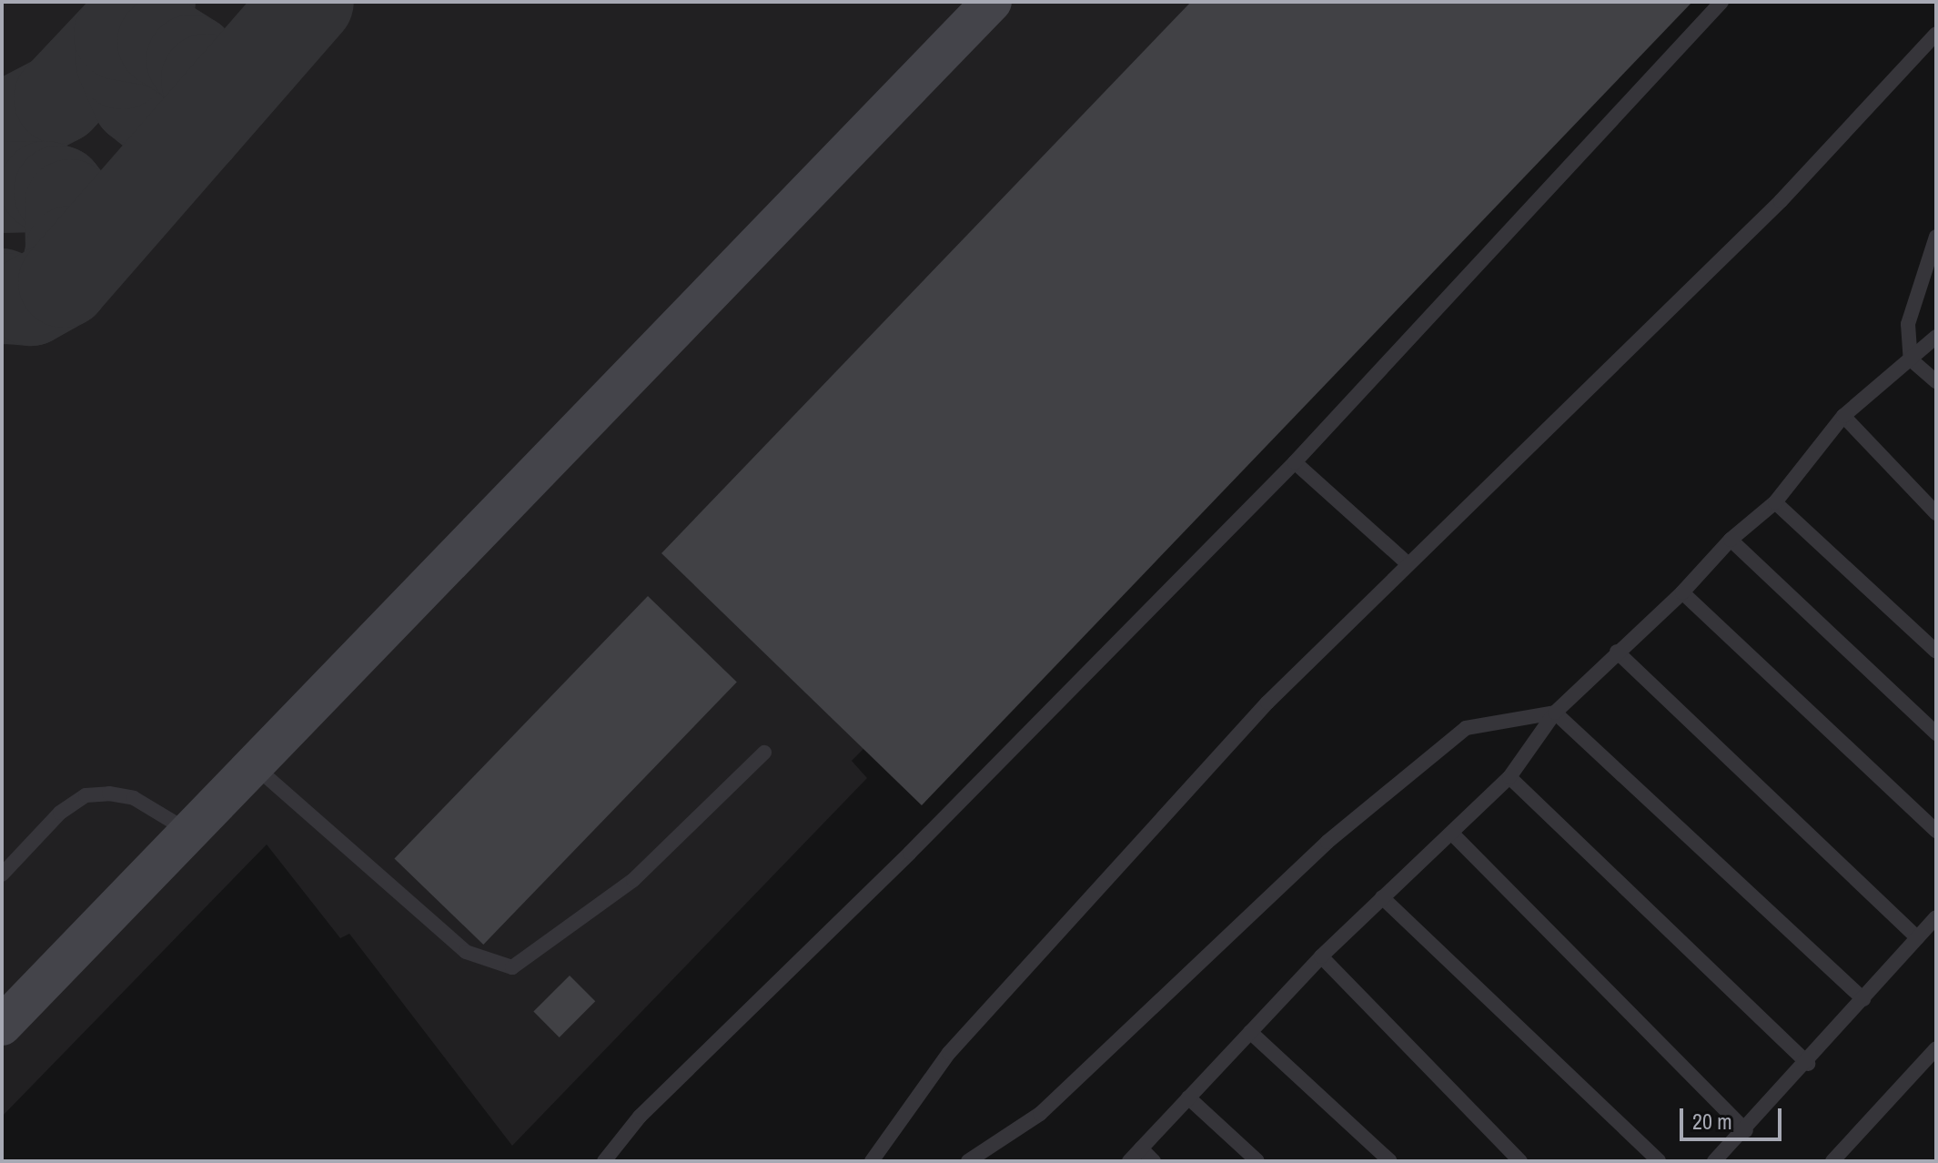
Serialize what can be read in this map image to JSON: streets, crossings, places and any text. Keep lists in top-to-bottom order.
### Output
{
  "scale_bar": "20 m"
}
